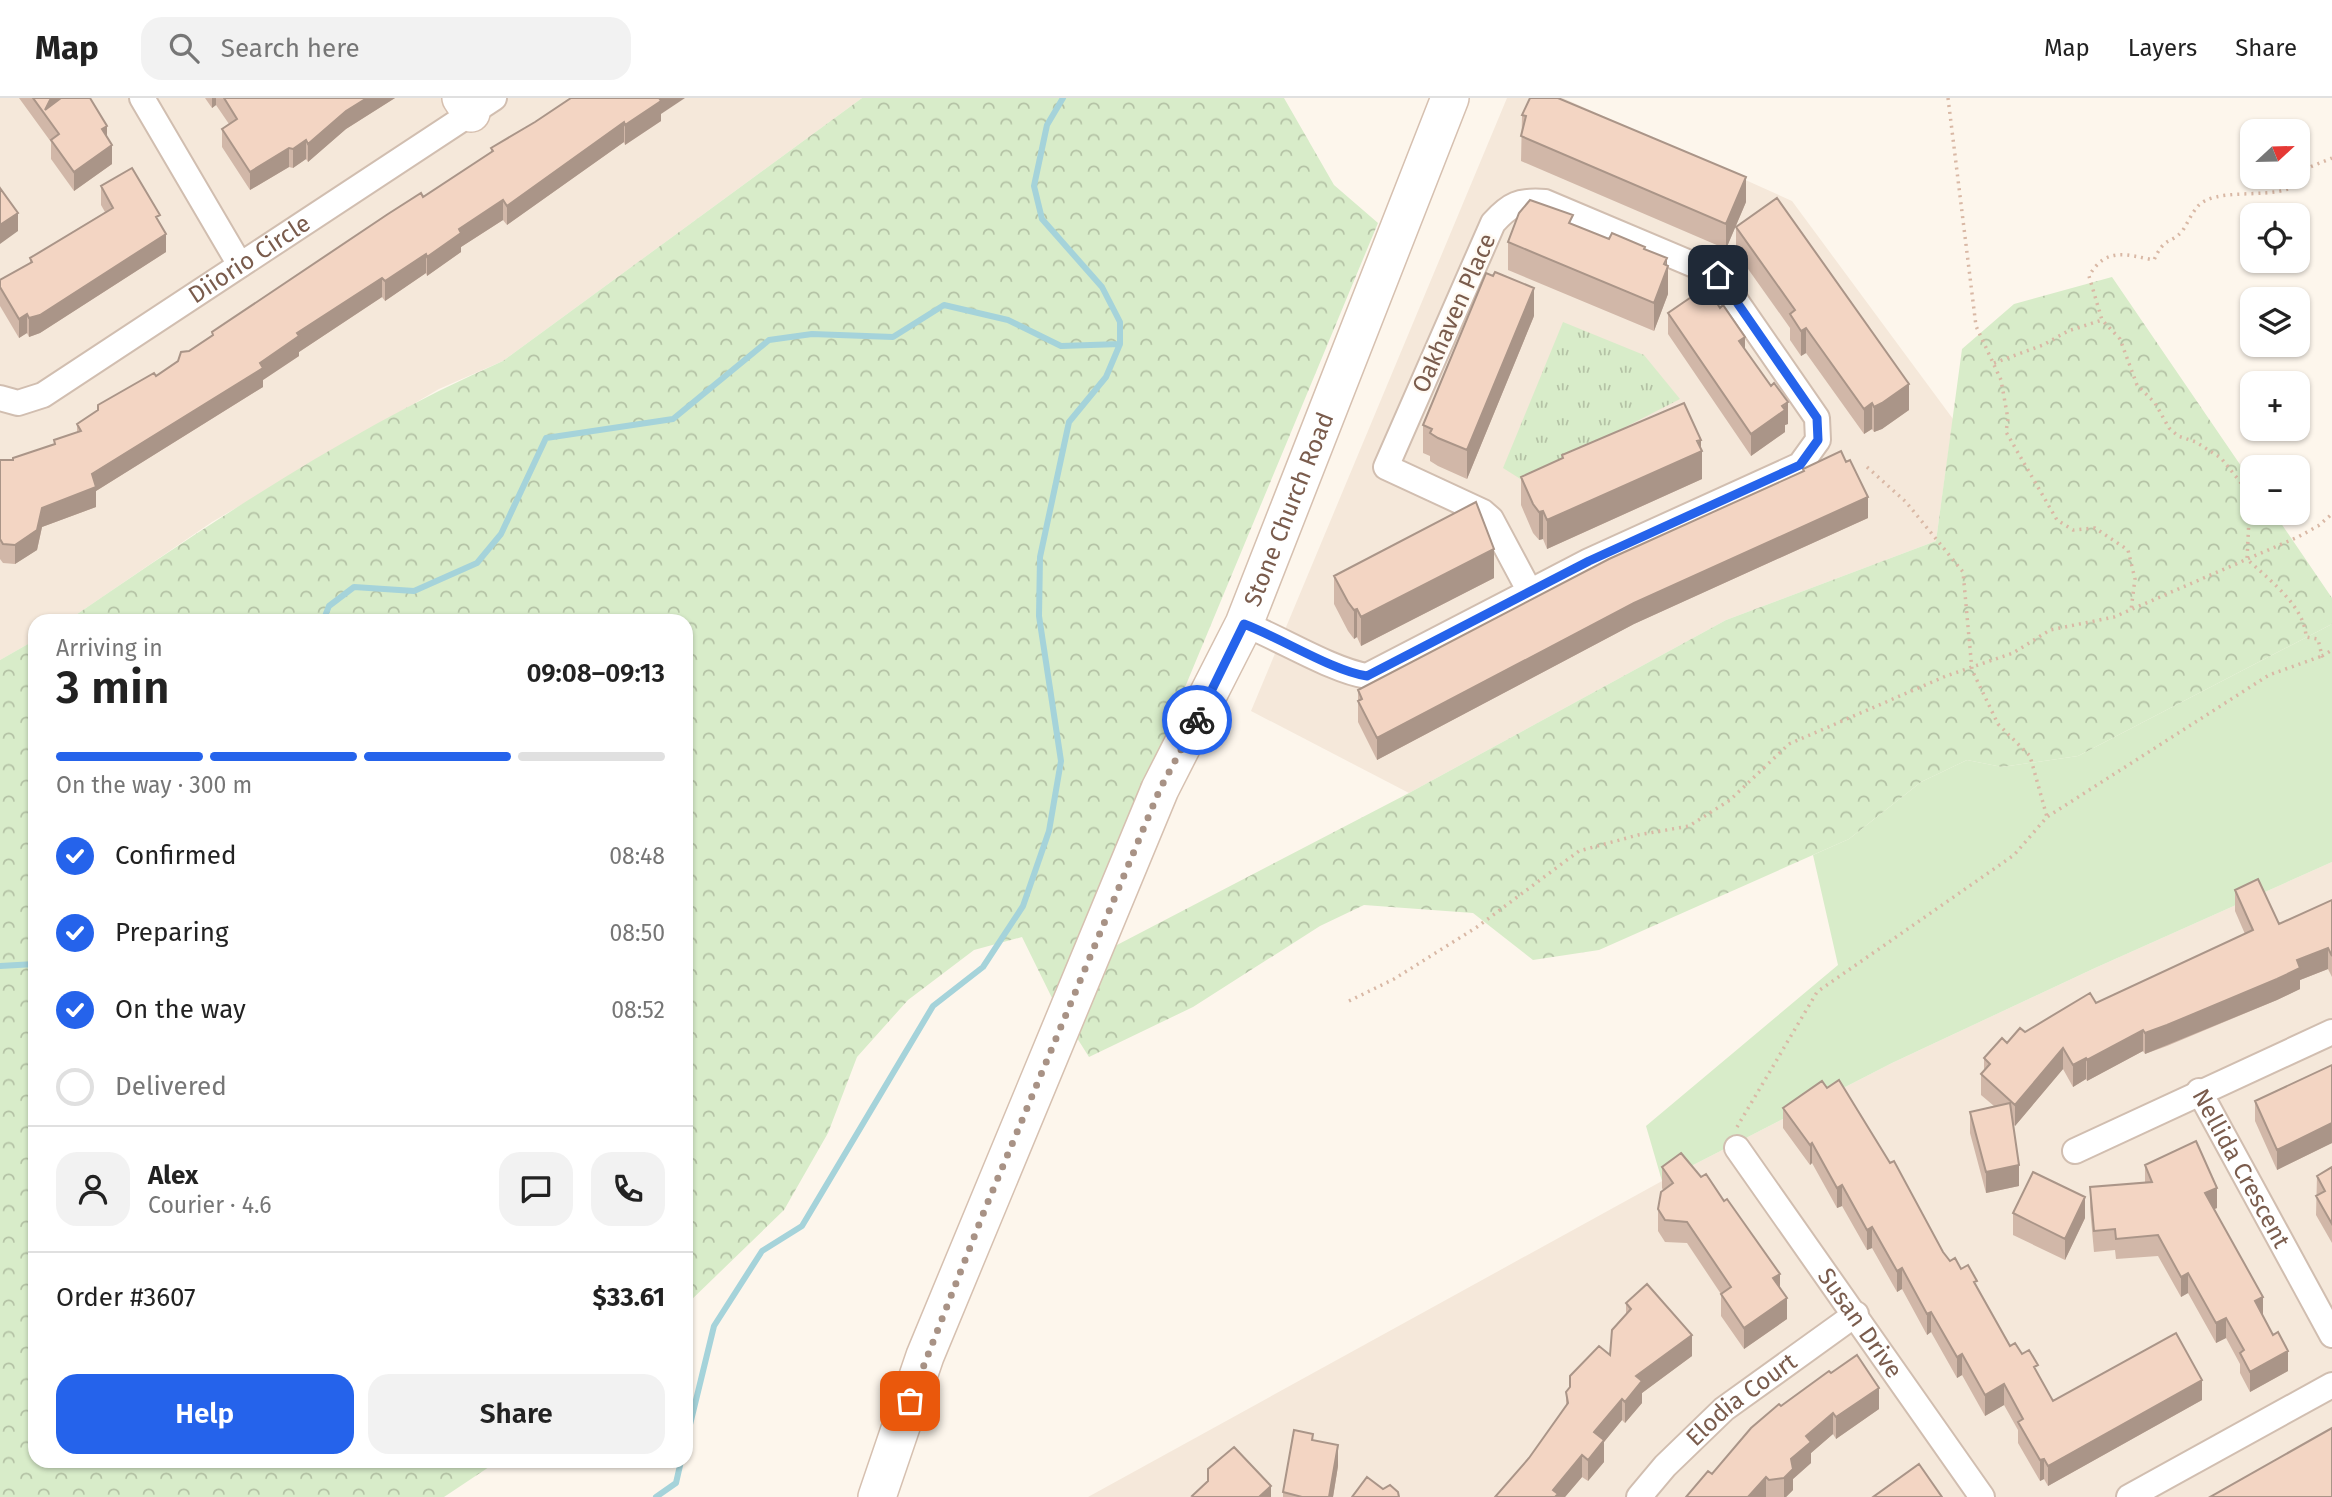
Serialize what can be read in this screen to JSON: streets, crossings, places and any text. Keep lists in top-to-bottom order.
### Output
{
  "streets": {
    "main road": ["Stone Church Road"],
    "street": [
      "Diiorio Circle",
      "Oakhaven Place",
      "Nellida Crescent",
      "Susan Drive",
      "Elodia Court"
    ]
  },
  "crossings": [
    ["Oakhaven Place", "Stone Church Road"],
    ["Susan Drive", "Elodia Court"]
  ],
  "north": "right",
  "page": {
    "header": "Map",
    "search": "Search here",
    "nav": ["Map", "Layers", "Share"],
    "map_buttons": ["+", "−"],
    "heading": ["3 min", "Arriving in", "09:08–09:13"],
    "panel": [
      "Alex",
      "Courier · 4.6",
      "Order #3607",
      "$33.61"
    ],
    "bar": "On the way · 300 m",
    "list": [
      ["Confirmed", "08:48"],
      ["Preparing", "08:50"],
      ["On the way", "08:52"],
      "Delivered"
    ],
    "buttons": ["Help", "Share"]
  }
}
